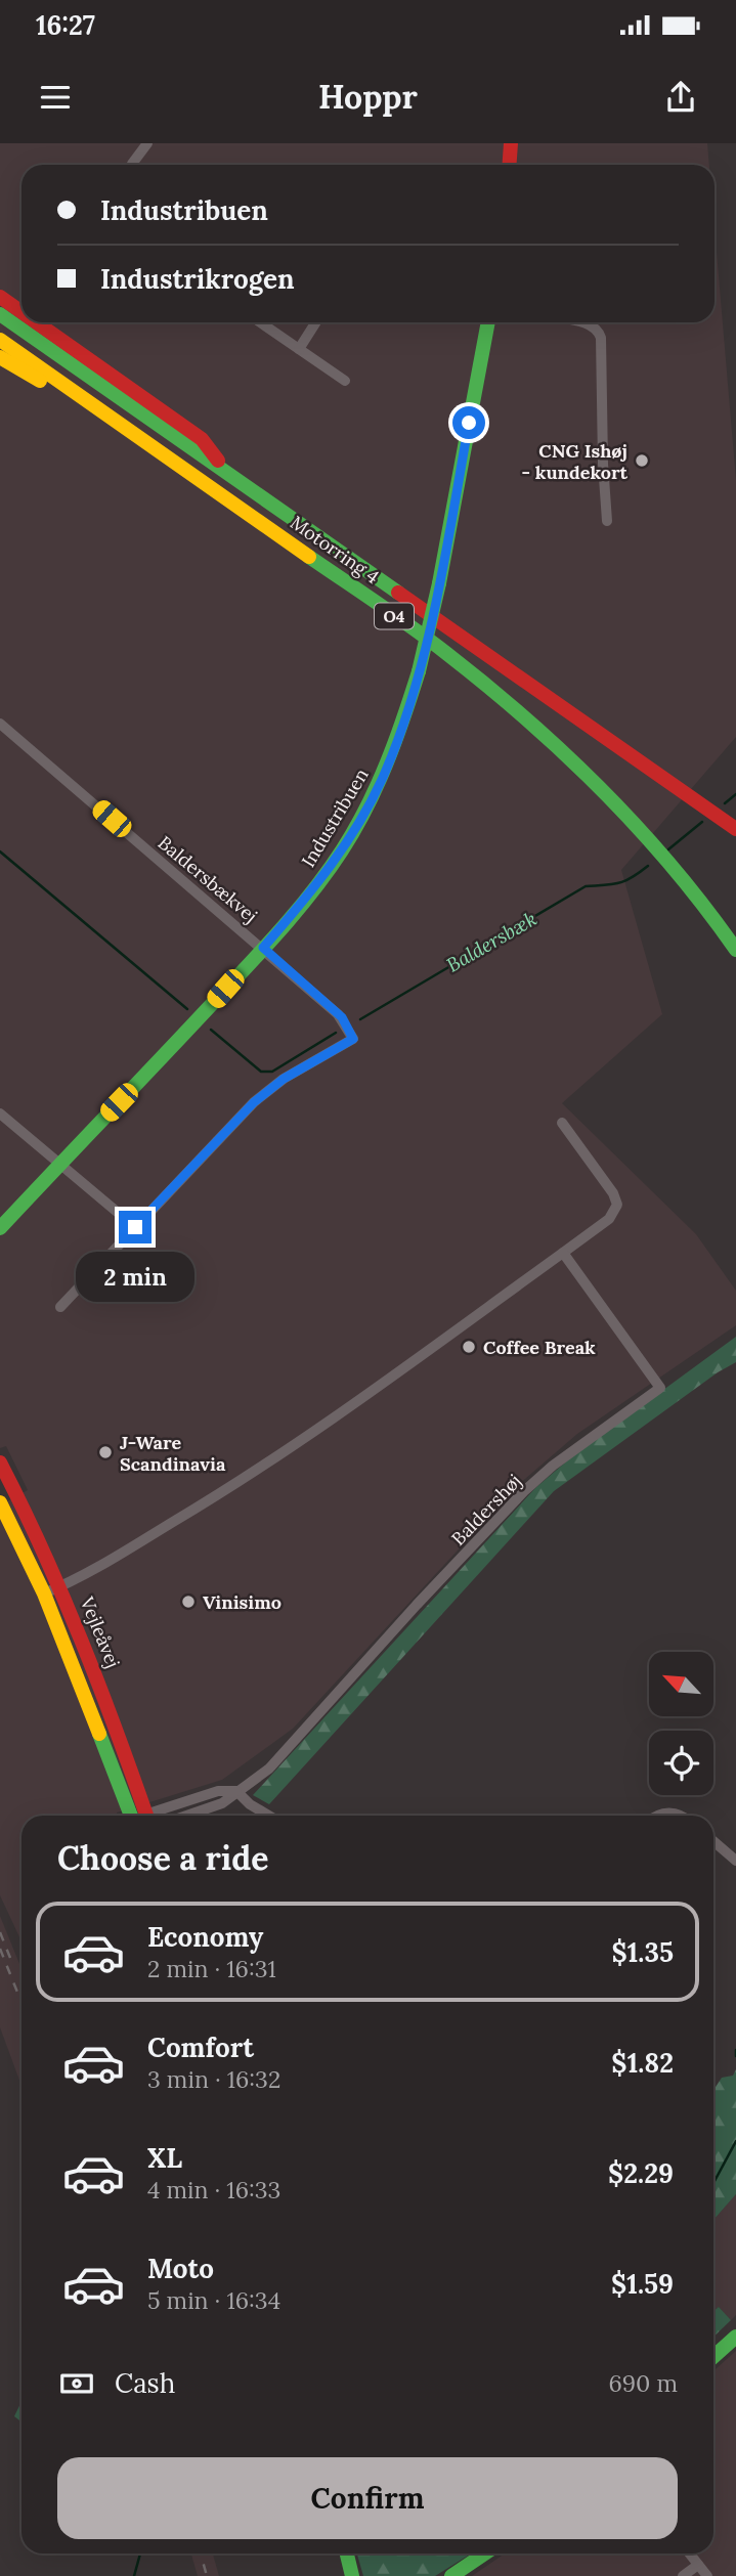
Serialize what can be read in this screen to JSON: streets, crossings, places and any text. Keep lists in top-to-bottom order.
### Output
{
  "streets": {
    "main road": [
      "Motorring 4",
      "O4",
      "Industribuen",
      "Vejleåvej"
    ],
    "street": ["Baldersbækvej", "Baldershøj"]
  },
  "crossings": [
    ["Motorring 4", "O4"],
    ["Industribuen", "Baldersbækvej"]
  ],
  "water": ["Baldersbæk"],
  "places": [
    "CNG Ishøj - kundekort",
    "Coffee Break",
    "J-Ware Scandinavia",
    "Vinisimo"
  ],
  "north": "top left",
  "page": {
    "status": "16:27",
    "header": "Hoppr",
    "banner": ["Industribuen", "Industrikrogen"],
    "bubble": "2 min",
    "heading": "Choose a ride",
    "list": [
      {
        "name": "Economy",
        "note": "2 min · 16:31",
        "value": "$1.35"
      },
      {
        "name": "Comfort",
        "note": "3 min · 16:32",
        "value": "$1.82"
      },
      {
        "name": "XL",
        "note": "4 min · 16:33",
        "value": "$2.29"
      },
      {
        "name": "Moto",
        "note": "5 min · 16:34",
        "value": "$1.59"
      }
    ],
    "pay": ["Cash", "690 m"],
    "buttons": "Confirm"
  }
}
